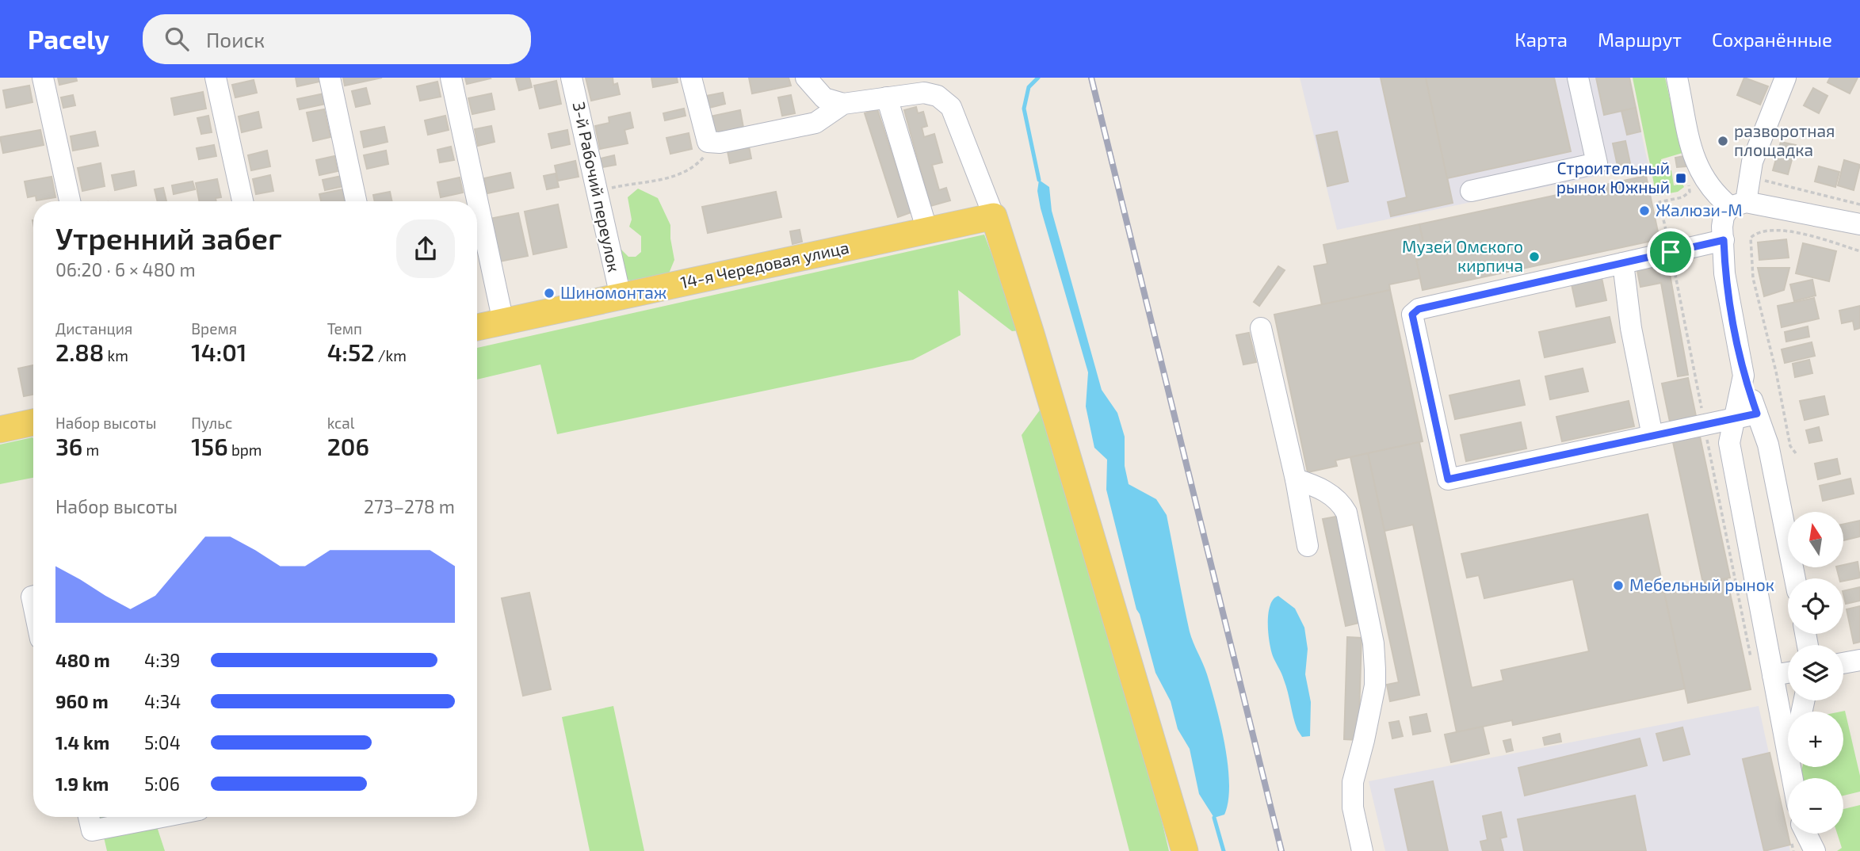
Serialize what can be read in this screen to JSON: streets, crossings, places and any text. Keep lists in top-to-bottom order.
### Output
{
  "streets": {
    "main road": ["14-я Чередовая улица"],
    "street": ["3-й Рабочий переулок"]
  },
  "crossings": [
    ["3-й Рабочий переулок", "14-я Чередовая улица"]
  ],
  "places": {
    "other": [
      "разворотная площадка",
      "Жалюзи-М",
      "Музей Омского кирпича",
      "Шиномонтаж",
      "Мебельный рынок"
    ],
    "transit": ["Строительный рынок Южный"]
  },
  "north": "top",
  "page": {
    "header": "Pacely",
    "search": "Поиск",
    "nav": ["Карта", "Маршрут", "Сохранённые"],
    "heading": ["Утренний забег", "06:20 · 6 × 480 m"],
    "stats": [
      ["Дистанция", "2.88 km"],
      ["Время", "14:01"],
      ["Темп", "4:52 /km"],
      ["Набор высоты", "36 m"],
      ["Пульс", "156 bpm"],
      ["kcal", "206"]
    ],
    "chart": ["Набор высоты", "273–278 m"],
    "map_buttons": ["+", "−"],
    "list": [
      {
        "name": "480 m",
        "note": "4:39"
      },
      {
        "name": "960 m",
        "note": "4:34"
      },
      {
        "name": "1.4 km",
        "note": "5:04"
      },
      {
        "name": "1.9 km",
        "note": "5:06"
      }
    ]
  }
}
